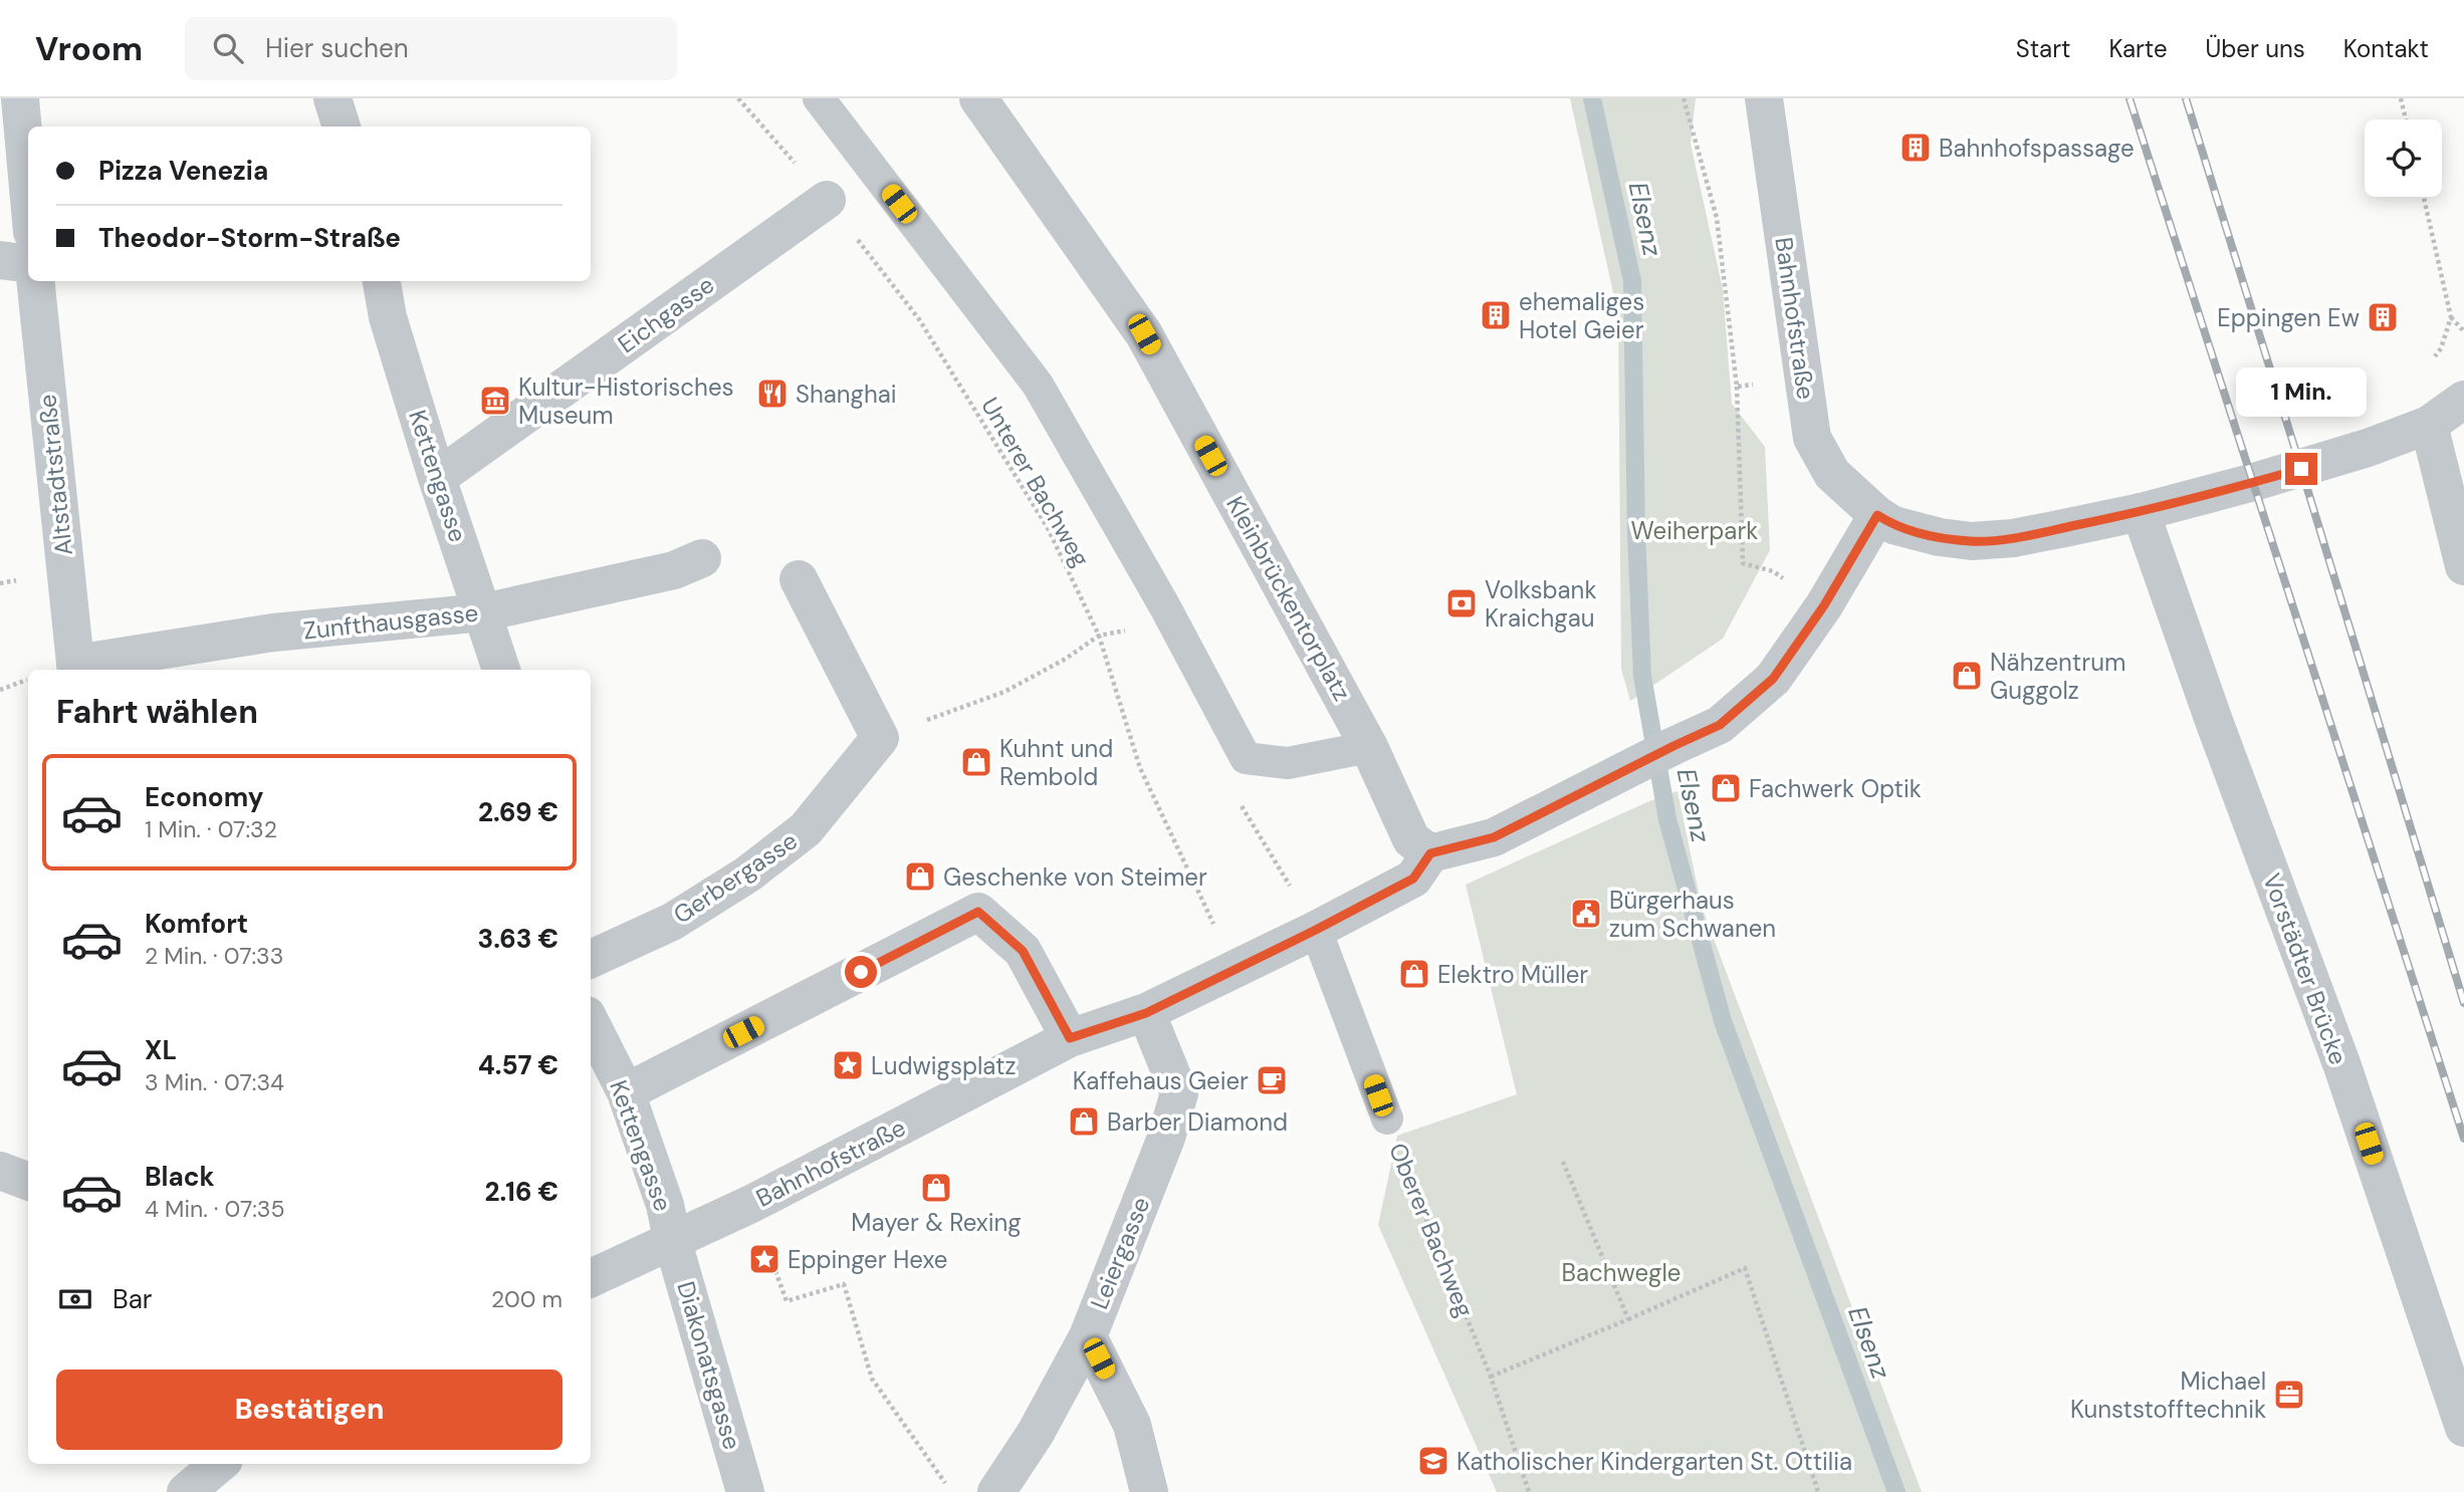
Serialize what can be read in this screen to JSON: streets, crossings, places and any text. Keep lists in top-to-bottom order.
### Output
{
  "streets": {
    "street": [
      "Eichgasse",
      "Bahnhofstraße",
      "Altstadtstraße",
      "Kettengasse",
      "Kleinbrückentorplatz",
      "Zunfthausgasse",
      "Gerbergasse",
      "Vorstädter Brücke",
      "Leiergasse",
      "Diakonatsgasse"
    ],
    "lane": ["Oberer Bachweg"],
    "path": ["Unterer Bachweg"]
  },
  "crossings": [
    ["Eichgasse", "Kettengasse"],
    ["Eichgasse", "Unterer Bachweg"],
    ["Bahnhofstraße", "Kettengasse"],
    ["Bahnhofstraße", "Unterer Bachweg"],
    ["Bahnhofstraße", "Kleinbrückentorplatz"],
    ["Bahnhofstraße", "Vorstädter Brücke"],
    ["Bahnhofstraße", "Oberer Bachweg"],
    ["Bahnhofstraße", "Leiergasse"],
    ["Bahnhofstraße", "Diakonatsgasse"],
    ["Altstadtstraße", "Zunfthausgasse"],
    ["Kettengasse", "Zunfthausgasse"],
    ["Kettengasse", "Diakonatsgasse"]
  ],
  "water": ["Elsenz"],
  "parks": ["Weiherpark", "Bachwegle"],
  "places": {
    "building": ["Bahnhofspassage", "ehemaliges Hotel Geier", "Eppingen Ew"],
    "restaurant": ["Shanghai"],
    "museum": ["Kultur-Historisches Museum"],
    "bank": ["Volksbank Kraichgau"],
    "shop": [
      "Nähzentrum Guggolz",
      "Kuhnt und Rembold",
      "Fachwerk Optik",
      "Geschenke von Steimer",
      "Elektro Müller",
      "Barber Diamond",
      "Mayer & Rexing"
    ],
    "public building": ["Bürgerhaus zum Schwanen"],
    "place": ["Ludwigsplatz", "Eppinger Hexe"],
    "cafe": ["Kaffehaus Geier"],
    "office": ["Michael Kunststofftechnik"],
    "school or university": ["Katholischer Kindergarten St. Ottilia"]
  },
  "page": {
    "header": "Vroom",
    "search": "Hier suchen",
    "nav": [
      "Start",
      "Karte",
      "Über uns",
      "Kontakt"
    ],
    "banner": ["Pizza Venezia", "Theodor-Storm-Straße"],
    "bubble": "1 Min.",
    "heading": "Fahrt wählen",
    "list": [
      {
        "name": "Economy",
        "note": "1 Min. · 07:32",
        "value": "2.69 €"
      },
      {
        "name": "Komfort",
        "note": "2 Min. · 07:33",
        "value": "3.63 €"
      },
      {
        "name": "XL",
        "note": "3 Min. · 07:34",
        "value": "4.57 €"
      },
      {
        "name": "Black",
        "note": "4 Min. · 07:35",
        "value": "2.16 €"
      }
    ],
    "pay": ["Bar", "200 m"],
    "buttons": "Bestätigen"
  }
}
